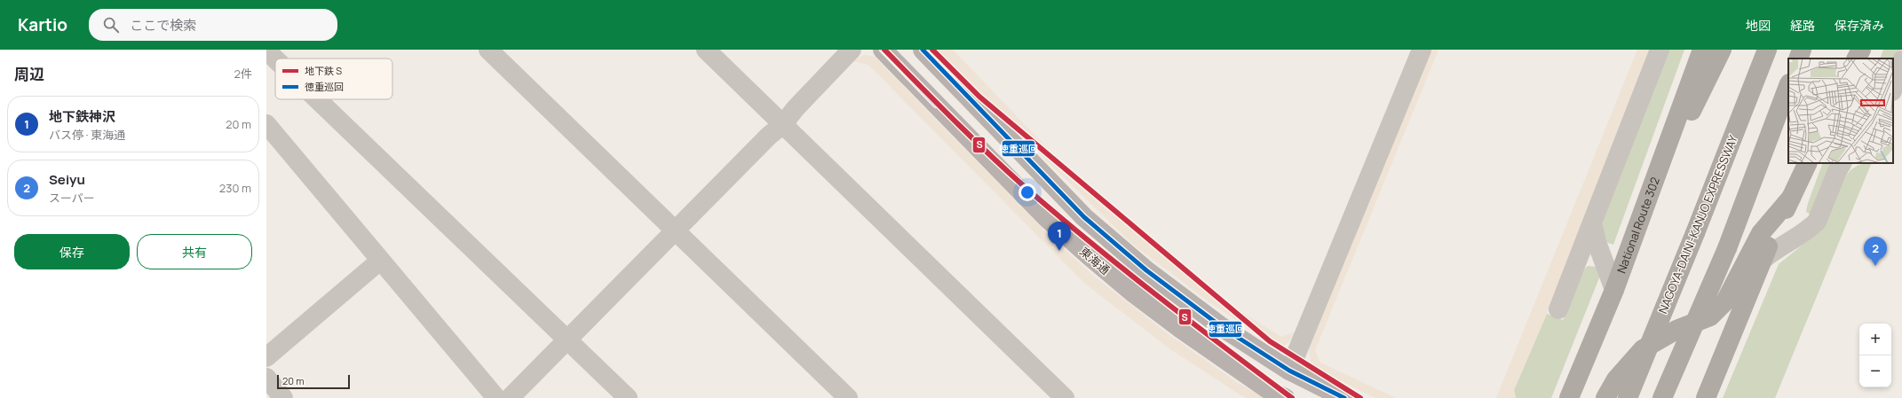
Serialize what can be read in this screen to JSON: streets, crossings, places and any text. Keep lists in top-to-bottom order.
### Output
{
  "streets": {
    "highway": ["NAGOYA-DAINI-KANJO EXPRESSWAY", "National Route 302"],
    "main road": ["東海通"]
  },
  "lines": ["metro line S", "transit line 徳重巡回"],
  "legend": ["地下鉄 S", "徳重巡回"],
  "scale_bar": "20 m",
  "page": {
    "header": "Kartio",
    "search": "ここで検索",
    "nav": ["地図", "経路", "保存済み"],
    "heading": ["周辺", "2件"],
    "list": [
      {
        "mark": "1",
        "name": "地下鉄神沢",
        "note": "バス停 · 東海通",
        "value": "20 m"
      },
      {
        "mark": "2",
        "name": "Seiyu",
        "note": "スーパー",
        "value": "230 m"
      }
    ],
    "pins": ["1", "2"],
    "buttons": ["保存", "共有"],
    "map_buttons": ["+", "−"],
    "scale": "20 m"
  }
}
